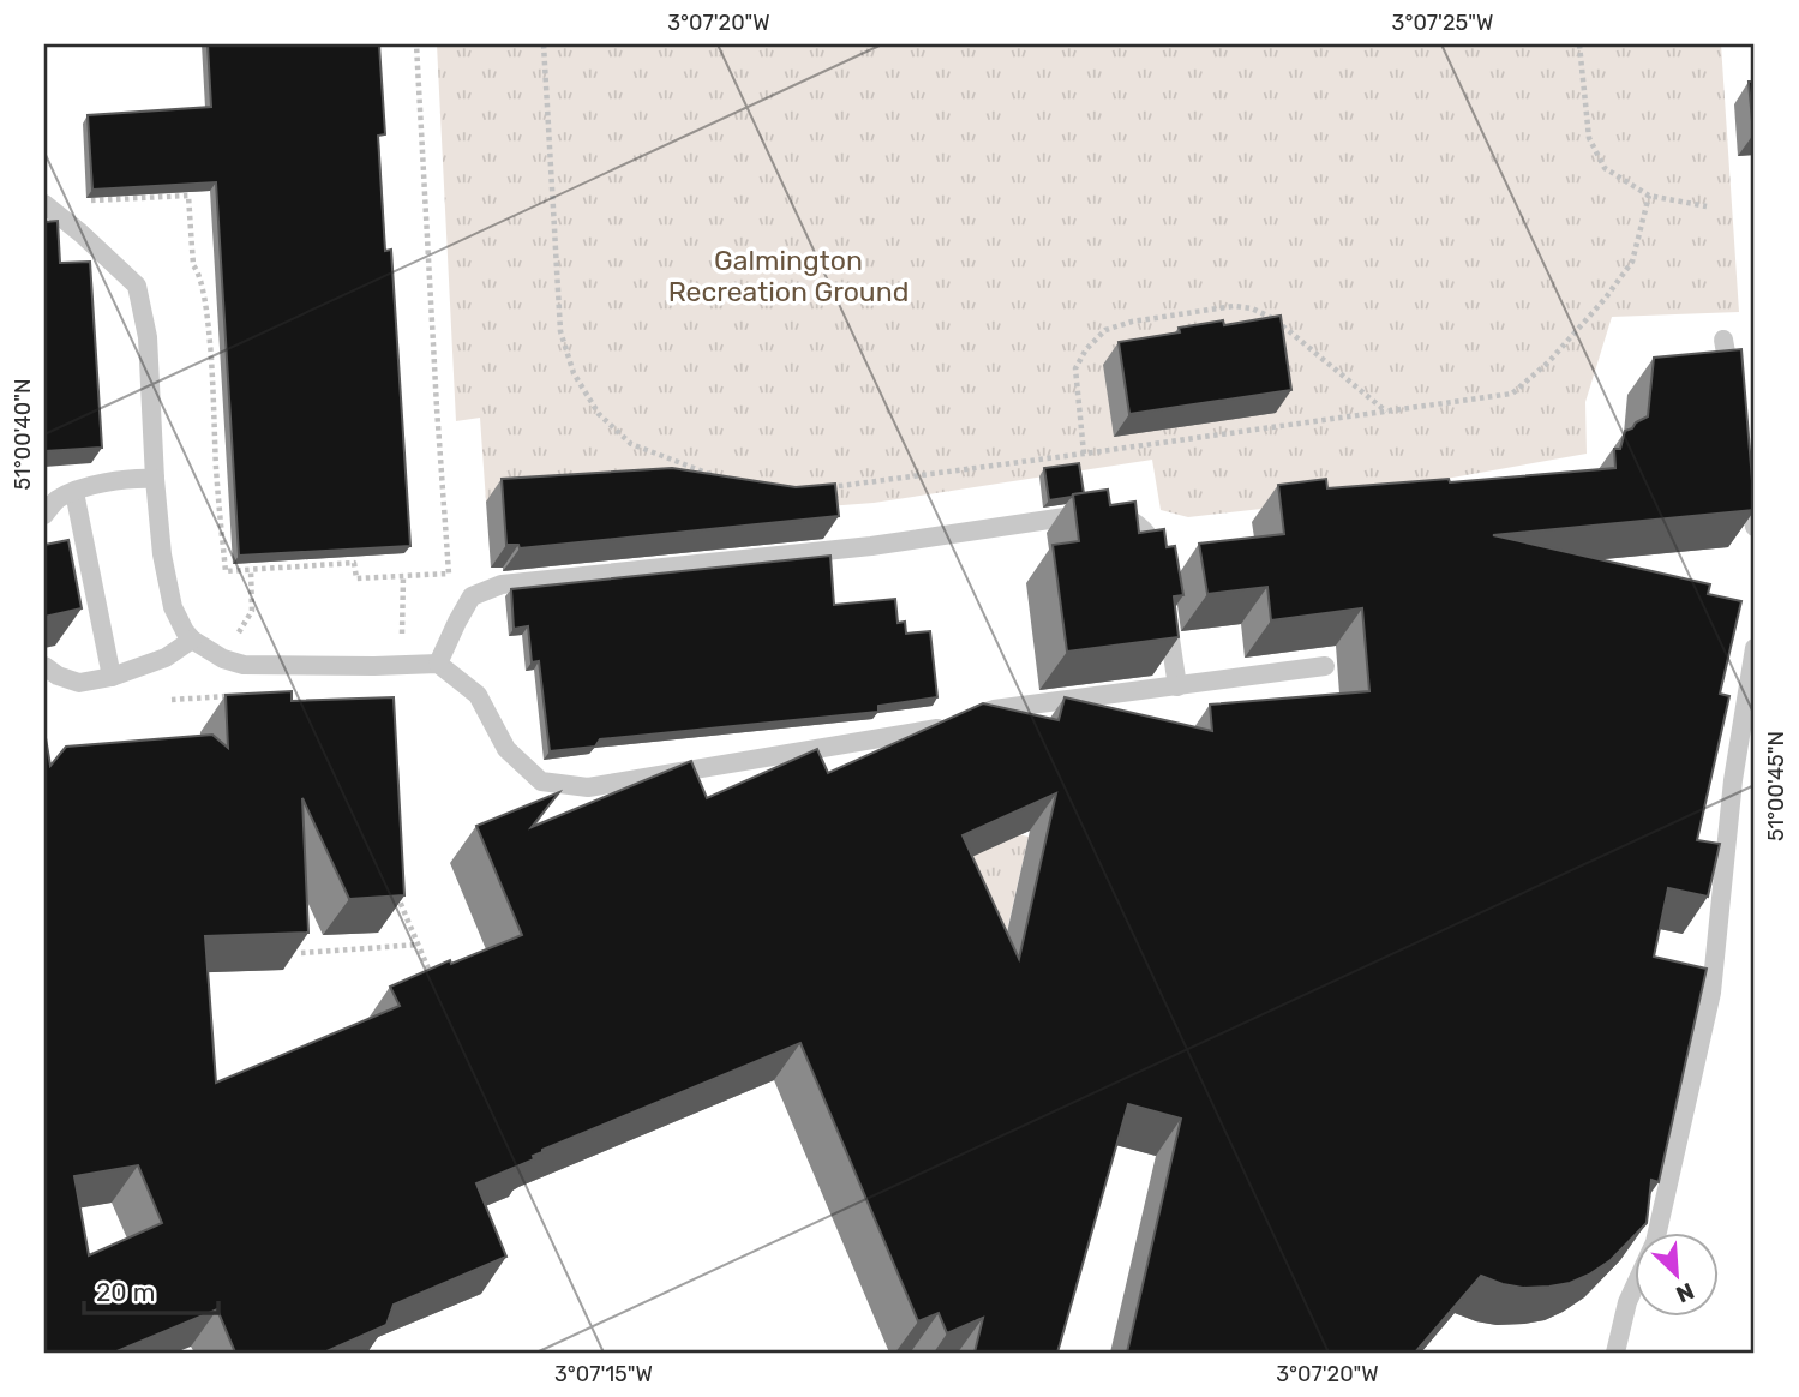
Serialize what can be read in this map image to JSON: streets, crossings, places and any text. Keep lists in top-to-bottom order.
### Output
{
  "parks": ["Galmington Recreation Ground"],
  "scale_bar": "20 m",
  "north": "bottom right",
  "coordinates": [
    "3°07'20\"W",
    "3°07'25\"W",
    "51°00'40\"N",
    "51°00'45\"N",
    "3°07'15\"W"
  ]
}
